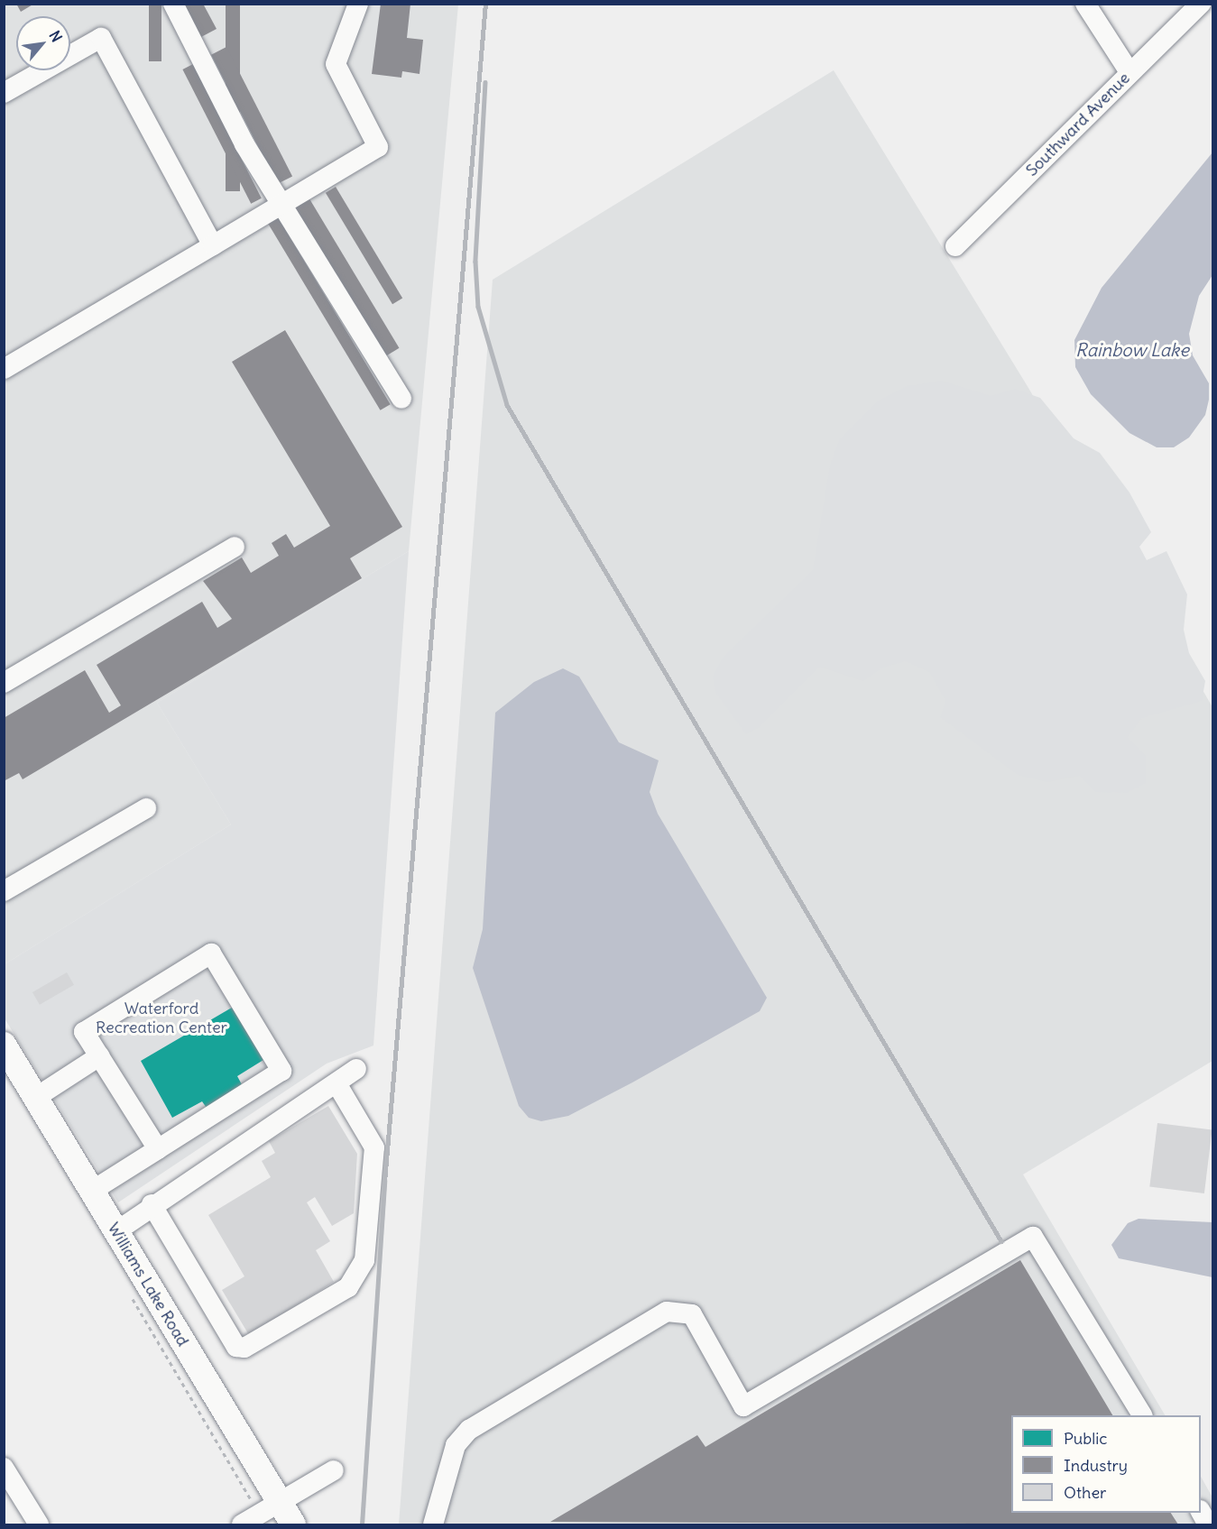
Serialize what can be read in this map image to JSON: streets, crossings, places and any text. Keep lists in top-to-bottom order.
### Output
{
  "streets": {
    "main road": ["Williams Lake Road"],
    "street": ["Southward Avenue"]
  },
  "water": ["Rainbow Lake"],
  "parks": ["Waterford Recreation Center"],
  "legend": ["Public", "Industry", "Other"],
  "north": "top right"
}
